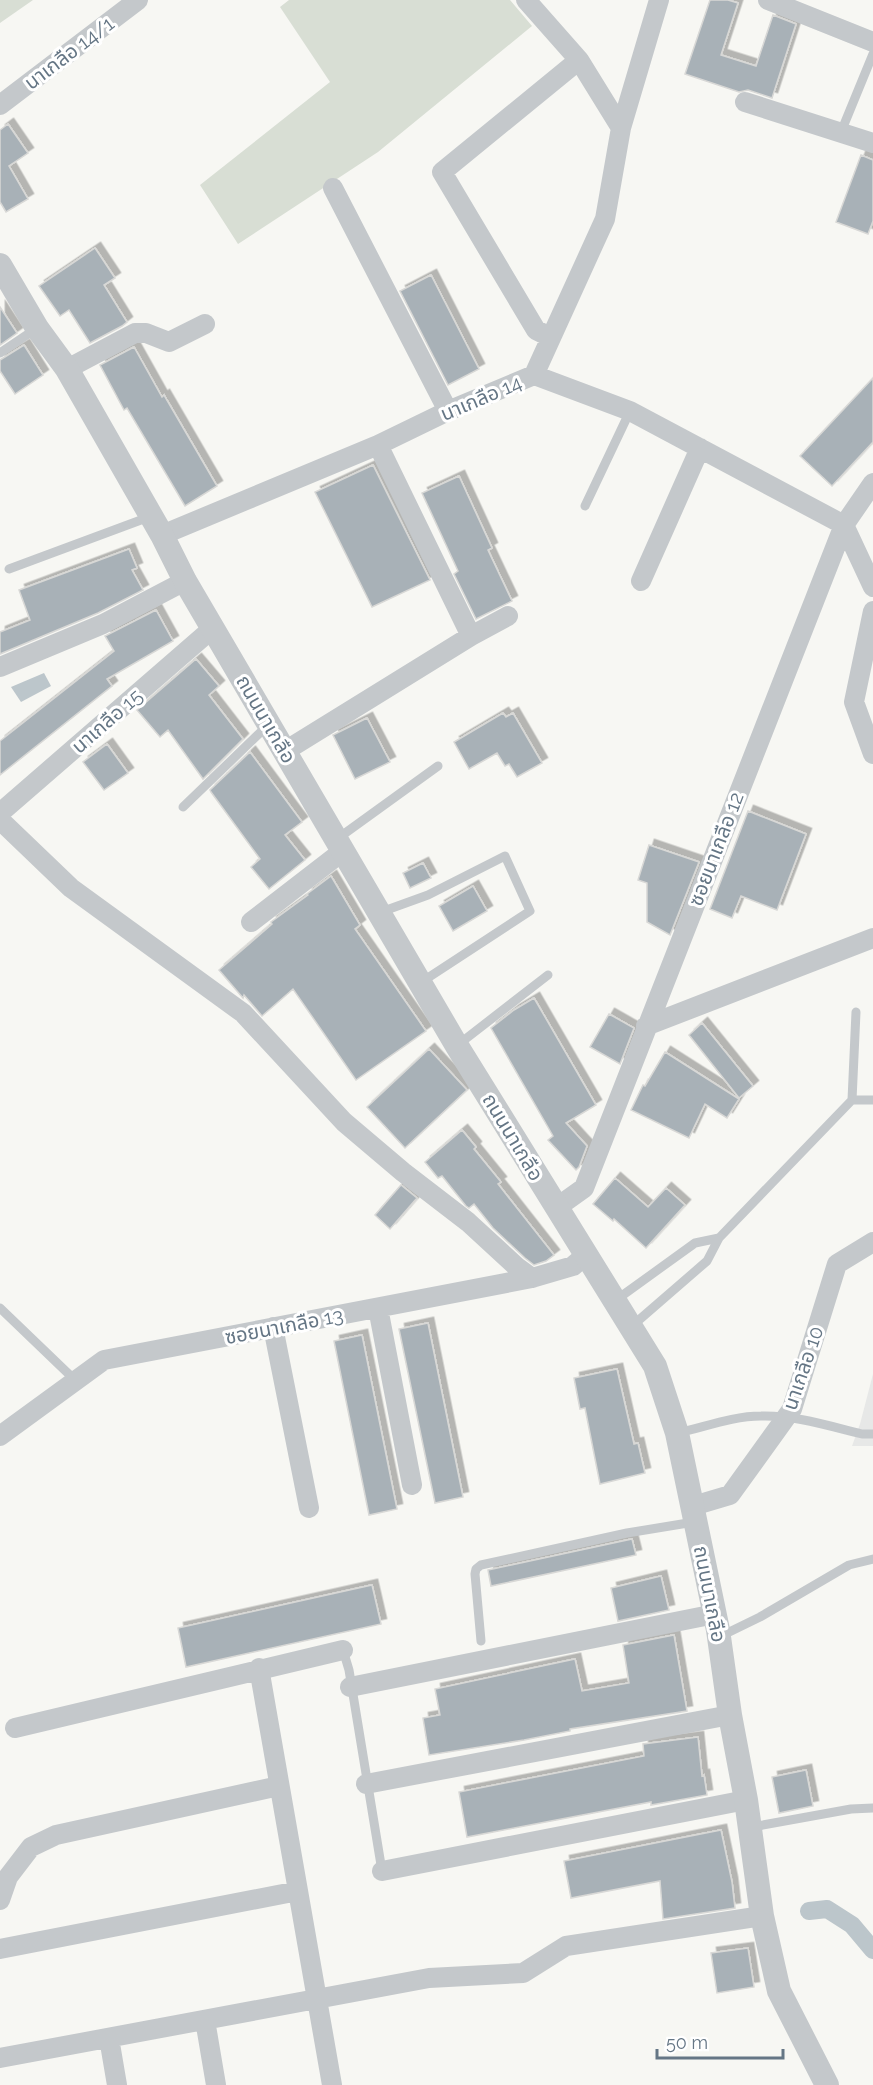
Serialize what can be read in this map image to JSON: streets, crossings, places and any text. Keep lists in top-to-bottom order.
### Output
{
  "streets": {
    "street": [
      "นาเกลือ 14/1",
      "นาเกลือ 14",
      "ถนนนาเกลือ",
      "นาเกลือ 15",
      "ซอยนาเกลือ 12",
      "ซอยนาเกลือ 13",
      "นาเกลือ 10"
    ]
  },
  "crossings": [
    ["นาเกลือ 14", "ถนนนาเกลือ"],
    ["ถนนนาเกลือ", "นาเกลือ 15"],
    ["ถนนนาเกลือ", "ซอยนาเกลือ 12"],
    ["ถนนนาเกลือ", "ซอยนาเกลือ 13"],
    ["ถนนนาเกลือ", "นาเกลือ 10"]
  ],
  "scale_bar": "50 m"
}
